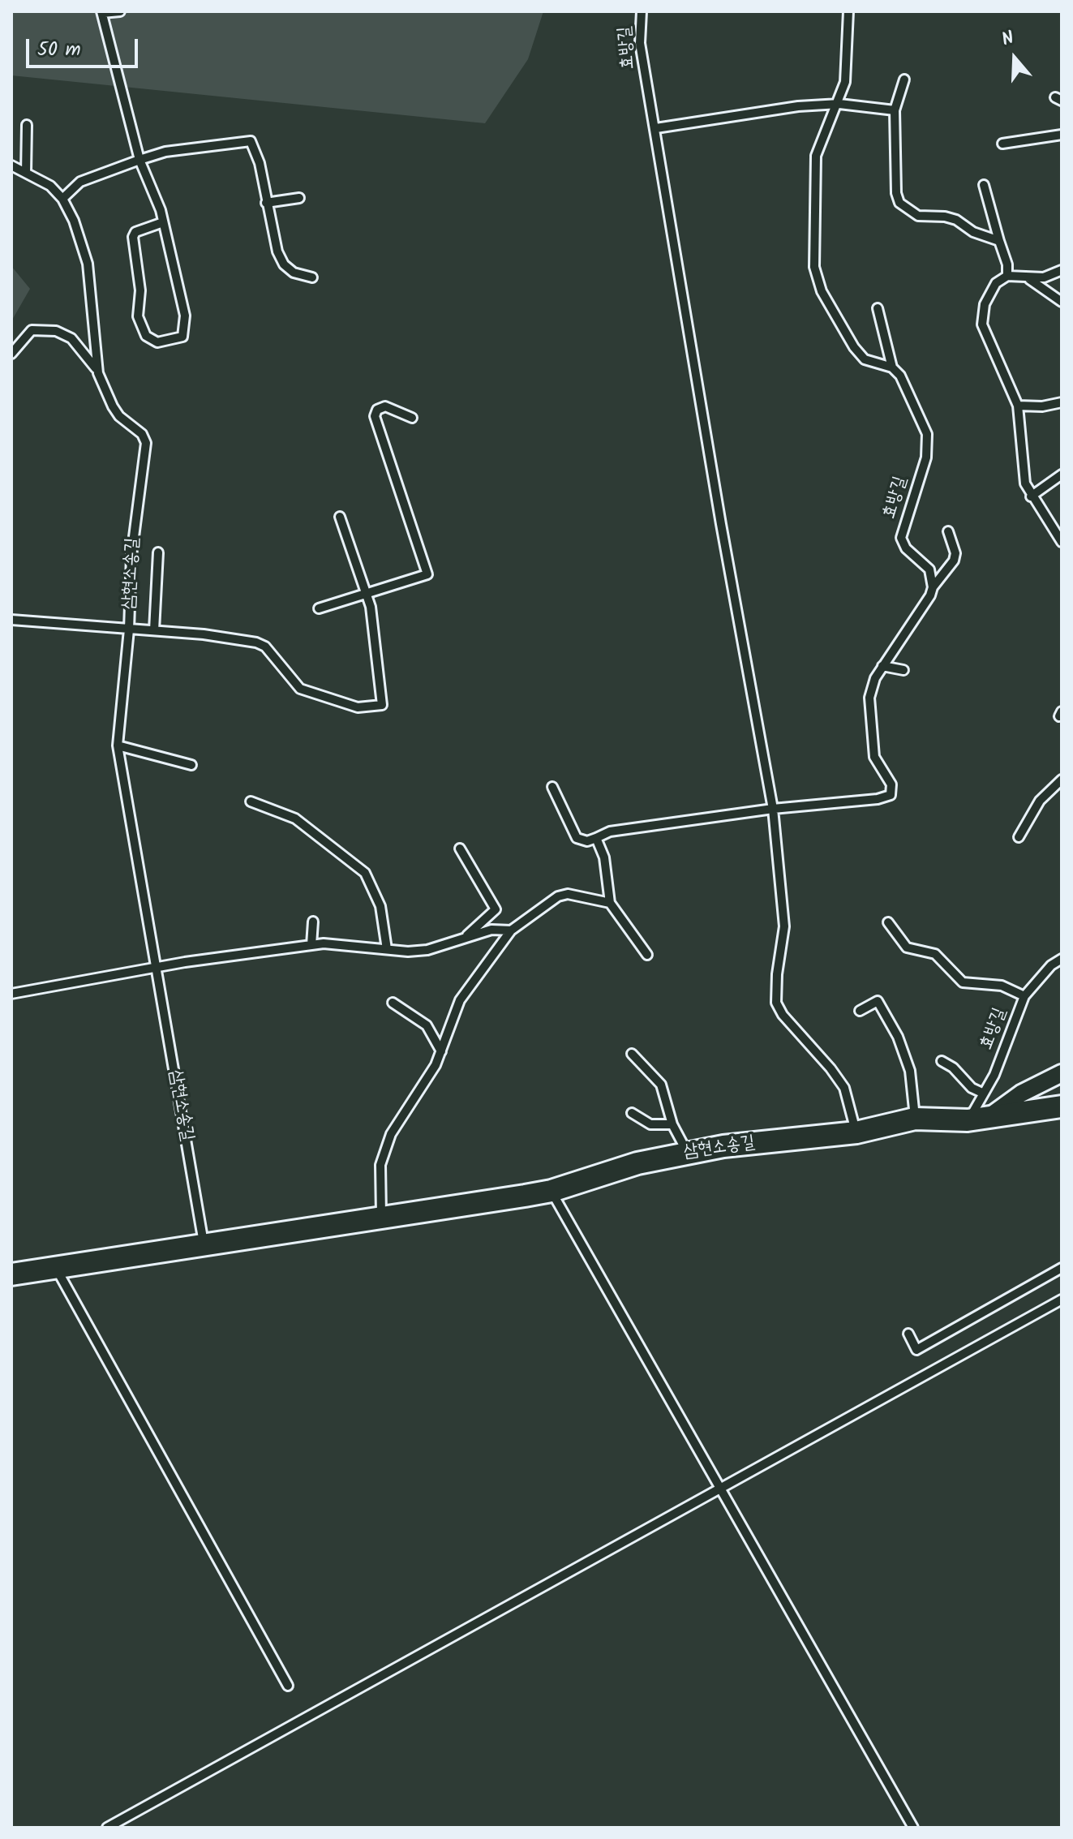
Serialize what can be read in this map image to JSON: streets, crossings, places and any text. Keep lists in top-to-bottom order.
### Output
{
  "streets": {
    "street": ["삼현소송길"],
    "lane": ["효방길"]
  },
  "crossings": [
    ["효방길", "삼현소송길"]
  ],
  "scale_bar": "50 m",
  "north": "top"
}
